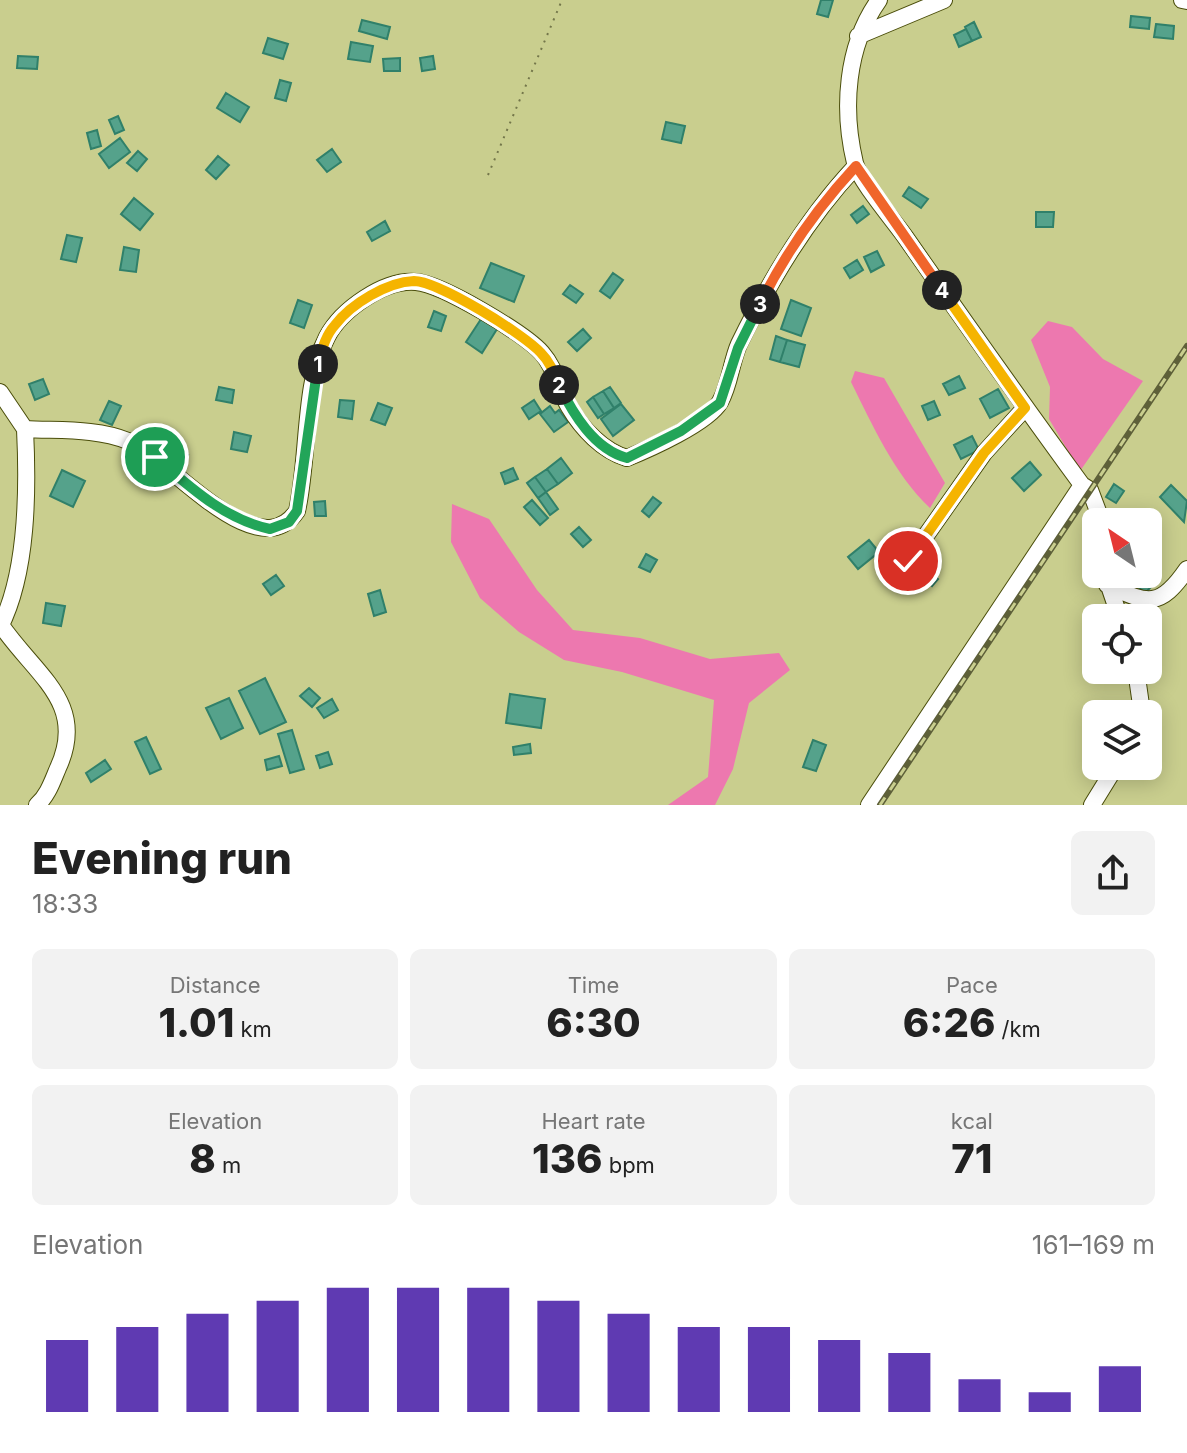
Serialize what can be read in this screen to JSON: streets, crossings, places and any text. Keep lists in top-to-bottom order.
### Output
{
  "north": "top left",
  "page": {
    "pins": [
      "4",
      "3",
      "1",
      "2"
    ],
    "heading": ["Evening run", "18:33"],
    "stats": [
      ["Distance", "1.01 km"],
      ["Time", "6:30"],
      ["Pace", "6:26 /km"],
      ["Elevation", "8 m"],
      ["Heart rate", "136 bpm"],
      ["kcal", "71"]
    ],
    "chart": ["Elevation", "161–169 m"]
  }
}
